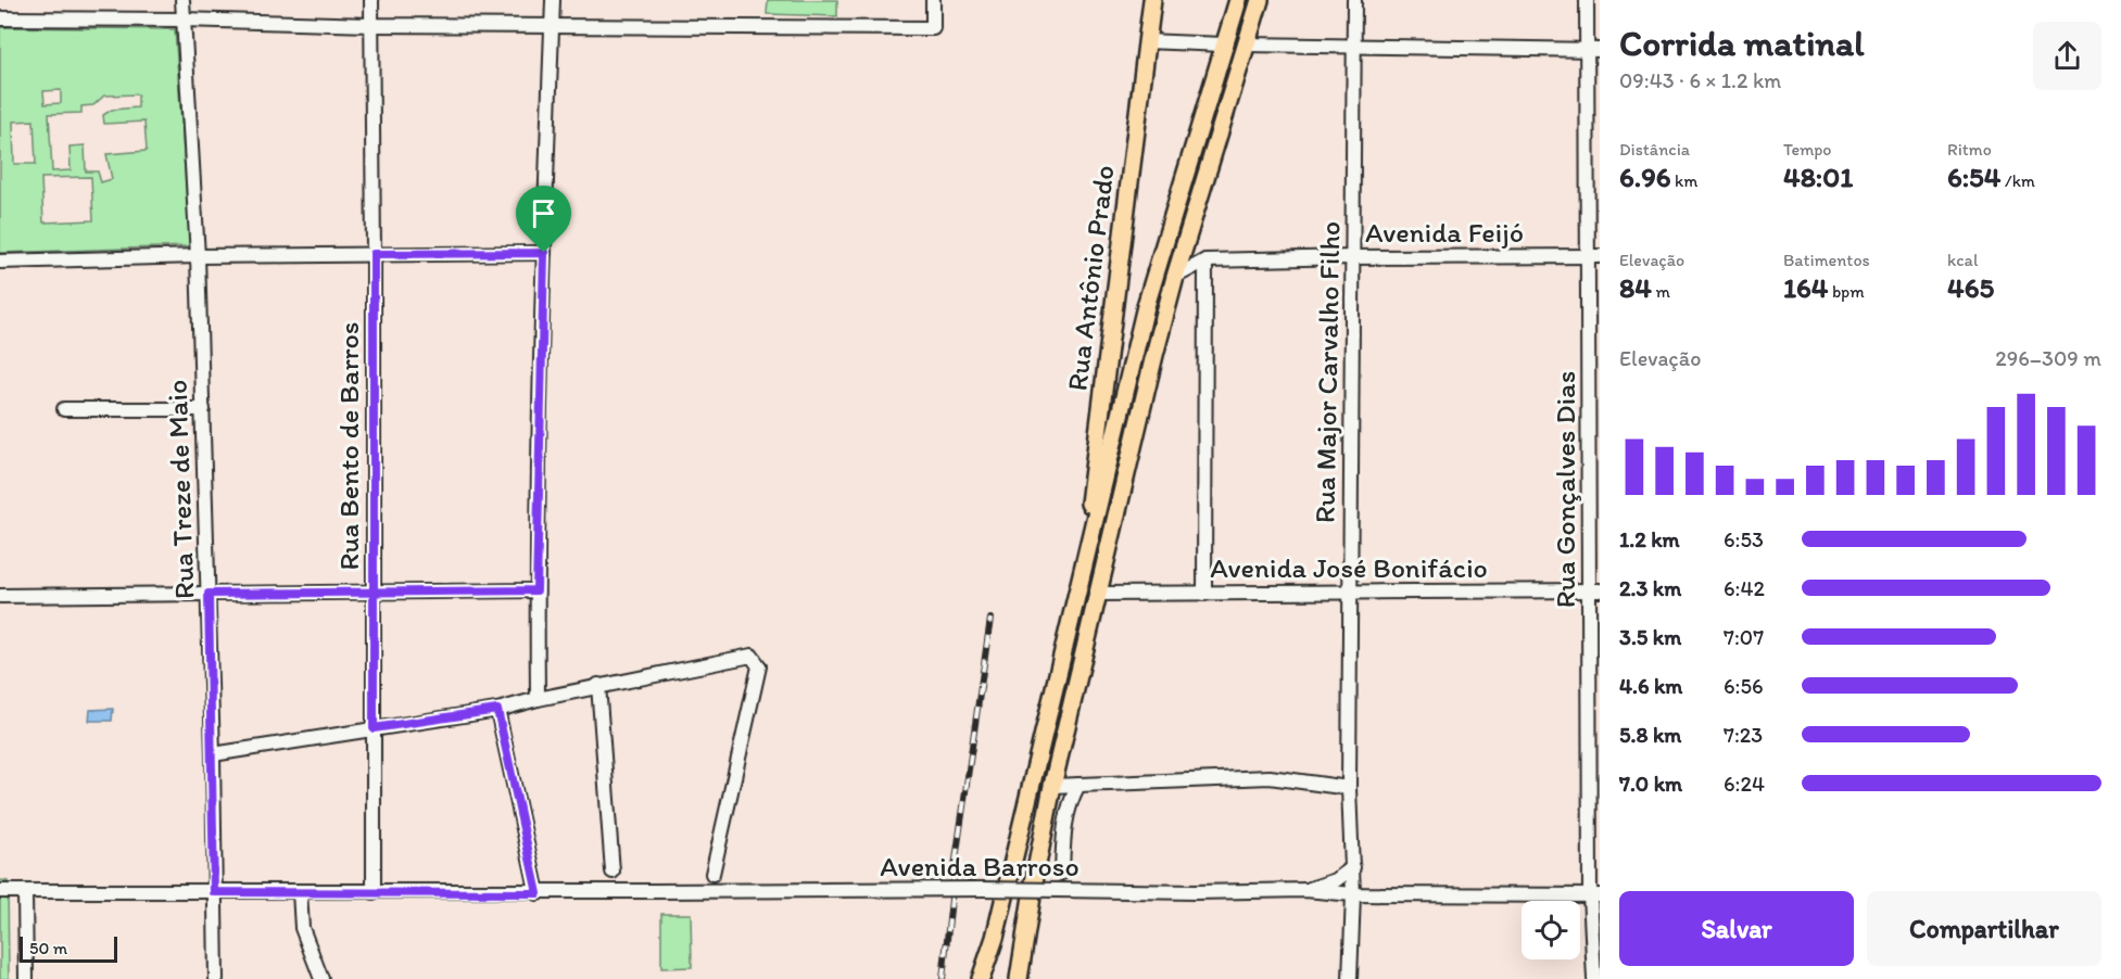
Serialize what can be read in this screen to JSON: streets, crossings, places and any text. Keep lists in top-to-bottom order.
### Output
{
  "streets": {
    "main road": ["Rua Antônio Prado"],
    "street": [
      "Avenida Feijó",
      "Rua Major Carvalho Filho",
      "Rua Bento de Barros",
      "Rua Treze de Maio",
      "Rua Gonçalves Dias",
      "Avenida José Bonifácio",
      "Avenida Barroso"
    ]
  },
  "crossings": [
    ["Avenida Feijó", "Rua Major Carvalho Filho"],
    ["Avenida Feijó", "Rua Gonçalves Dias"],
    ["Rua Major Carvalho Filho", "Avenida José Bonifácio"],
    ["Rua Major Carvalho Filho", "Avenida Barroso"],
    ["Rua Bento de Barros", "Avenida Barroso"],
    ["Rua Treze de Maio", "Avenida Barroso"],
    ["Rua Gonçalves Dias", "Avenida José Bonifácio"],
    ["Rua Gonçalves Dias", "Avenida Barroso"]
  ],
  "scale_bar": "50 m",
  "page": {
    "heading": ["Corrida matinal", "09:43 · 6 × 1.2 km"],
    "stats": [
      ["Distância", "6.96 km"],
      ["Tempo", "48:01"],
      ["Ritmo", "6:54 /km"],
      ["Elevação", "84 m"],
      ["Batimentos", "164 bpm"],
      ["kcal", "465"]
    ],
    "chart": ["Elevação", "296–309 m"],
    "list": [
      {
        "name": "1.2 km",
        "note": "6:53"
      },
      {
        "name": "2.3 km",
        "note": "6:42"
      },
      {
        "name": "3.5 km",
        "note": "7:07"
      },
      {
        "name": "4.6 km",
        "note": "6:56"
      },
      {
        "name": "5.8 km",
        "note": "7:23"
      },
      {
        "name": "7.0 km",
        "note": "6:24"
      }
    ],
    "buttons": ["Salvar", "Compartilhar"],
    "scale": "50 m"
  }
}
